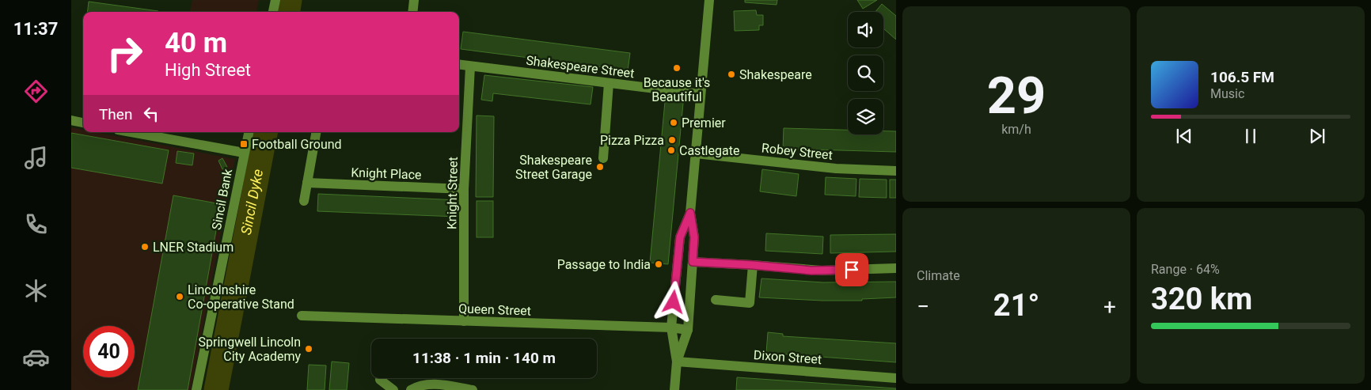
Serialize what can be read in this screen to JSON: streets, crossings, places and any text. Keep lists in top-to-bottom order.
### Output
{
  "streets": {
    "street": [
      "Shakespeare Street",
      "Robey Street",
      "Knight Place",
      "Knight Street",
      "Sincil Bank",
      "Queen Street",
      "Dixon Street"
    ]
  },
  "crossings": [
    ["Shakespeare Street", "Knight Street"],
    ["Knight Place", "Knight Street"],
    ["Knight Street", "Queen Street"]
  ],
  "water": ["Sincil Dyke"],
  "places": {
    "other": [
      "Because it's Beautiful",
      "Shakespeare",
      "Premier",
      "Pizza Pizza",
      "Castlegate",
      "Shakespeare Street Garage",
      "LNER Stadium",
      "Passage to India",
      "Lincolnshire Co-operative Stand",
      "Springwell Lincoln City Academy"
    ],
    "transit": ["Football Ground"]
  },
  "page": {
    "tabs": "11:37",
    "tile": [
      ["29", "km/h"],
      "Climate",
      ["Range · 64%", "320 km"]
    ],
    "turn": ["40 m", "High Street"],
    "song": ["106.5 FM", "Music"],
    "then": "Then",
    "heat": ["−", "21°", "+"],
    "limit": "40",
    "trip": "11:38 · 1 min · 140 m"
  }
}
